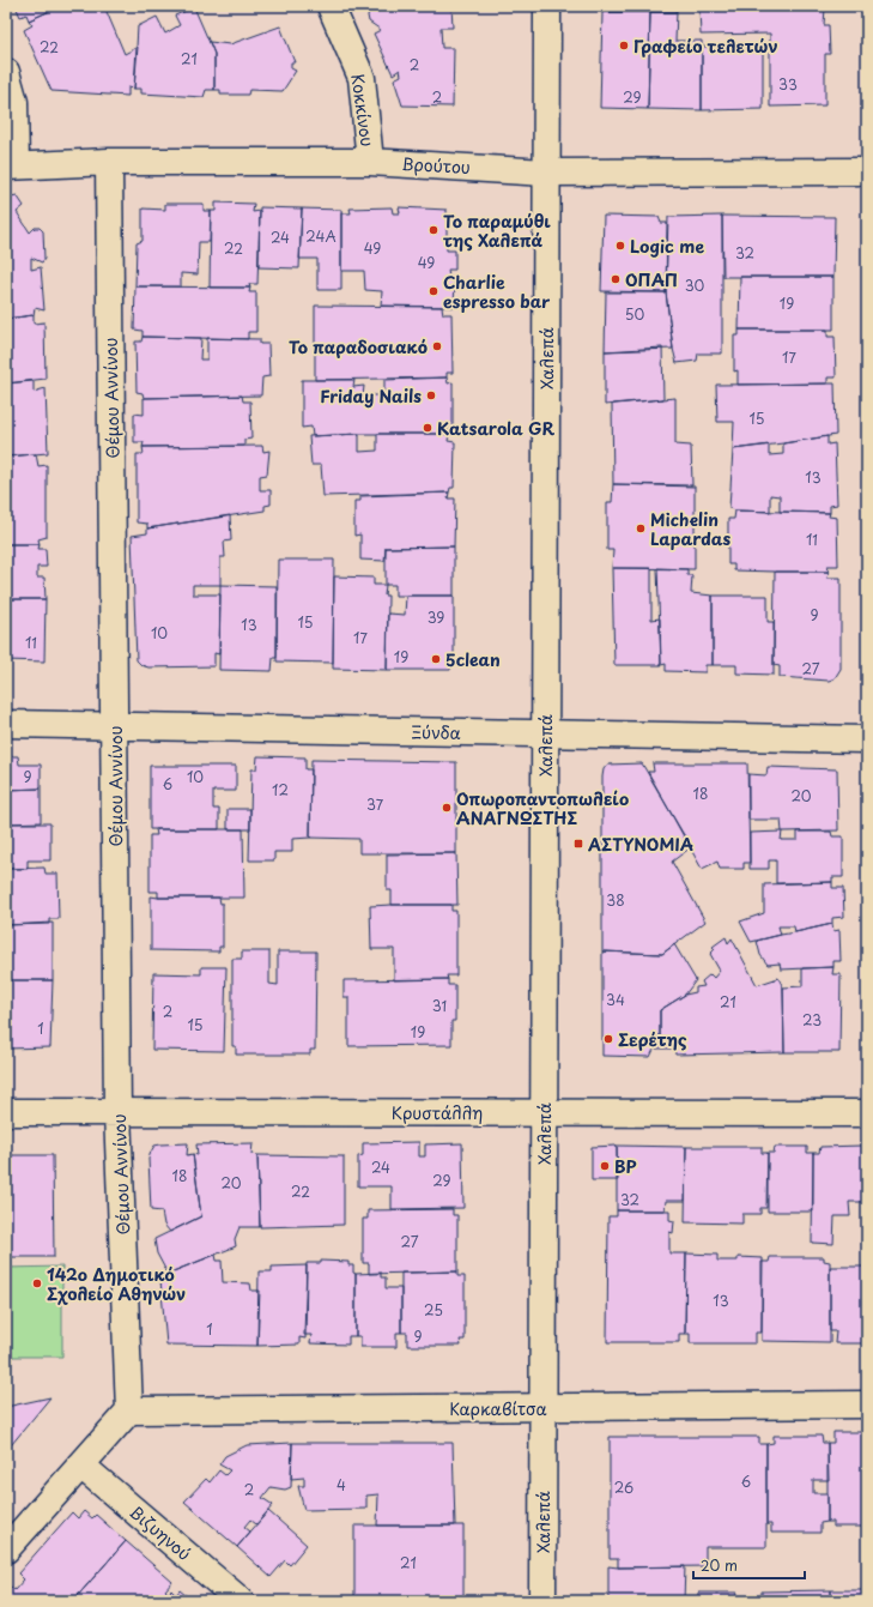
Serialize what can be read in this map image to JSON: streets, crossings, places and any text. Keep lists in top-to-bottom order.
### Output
{
  "streets": {
    "street": [
      "Κοκκίνου",
      "Βρούτου",
      "Χαλεπά",
      "Θέμου Αννίνου",
      "Ξύνδα",
      "Κρυστάλλη",
      "Καρκαβίτσα",
      "Βιζυηνού"
    ]
  },
  "crossings": [
    ["Κοκκίνου", "Βρούτου"],
    ["Βρούτου", "Χαλεπά"],
    ["Βρούτου", "Θέμου Αννίνου"],
    ["Χαλεπά", "Ξύνδα"],
    ["Χαλεπά", "Κρυστάλλη"],
    ["Χαλεπά", "Καρκαβίτσα"],
    ["Θέμου Αννίνου", "Ξύνδα"],
    ["Θέμου Αννίνου", "Κρυστάλλη"],
    ["Θέμου Αννίνου", "Καρκαβίτσα"]
  ],
  "places": {
    "other": [
      "Γραφείο τελετών",
      "Το παραμύθι της Χαλεπά",
      "Logic me",
      "ΟΠΑΠ",
      "Charlie espresso bar",
      "Το παραδοσιακό",
      "Friday Nails",
      "Katsarola GR",
      "Michelin Lapardas",
      "5clean",
      "Οπωροπαντοπωλείο ΑΝΑΓΝΩΣΤΗΣ",
      "Σερέτης",
      "BP",
      "142ο Δημοτικό Σχολείο Αθηνών"
    ],
    "transit": ["ΑΣΤΥΝΟΜΙΑ"]
  },
  "house_numbers": [
    "22",
    "21",
    "2",
    "33",
    "2",
    "29",
    "24Α",
    "24",
    "22",
    "49",
    "32",
    "49",
    "30",
    "19",
    "50",
    "17",
    "15",
    "13",
    "11",
    "9",
    "39",
    "15",
    "13",
    "10",
    "17",
    "11",
    "19",
    "27",
    "9",
    "10",
    "6",
    "12",
    "18",
    "20",
    "37",
    "38",
    "34",
    "21",
    "31",
    "2",
    "23",
    "15",
    "1",
    "19",
    "24",
    "18",
    "29",
    "20",
    "22",
    "32",
    "27",
    "13",
    "25",
    "1",
    "9",
    "6",
    "4",
    "26",
    "2",
    "21"
  ],
  "scale_bar": "20 m"
}
